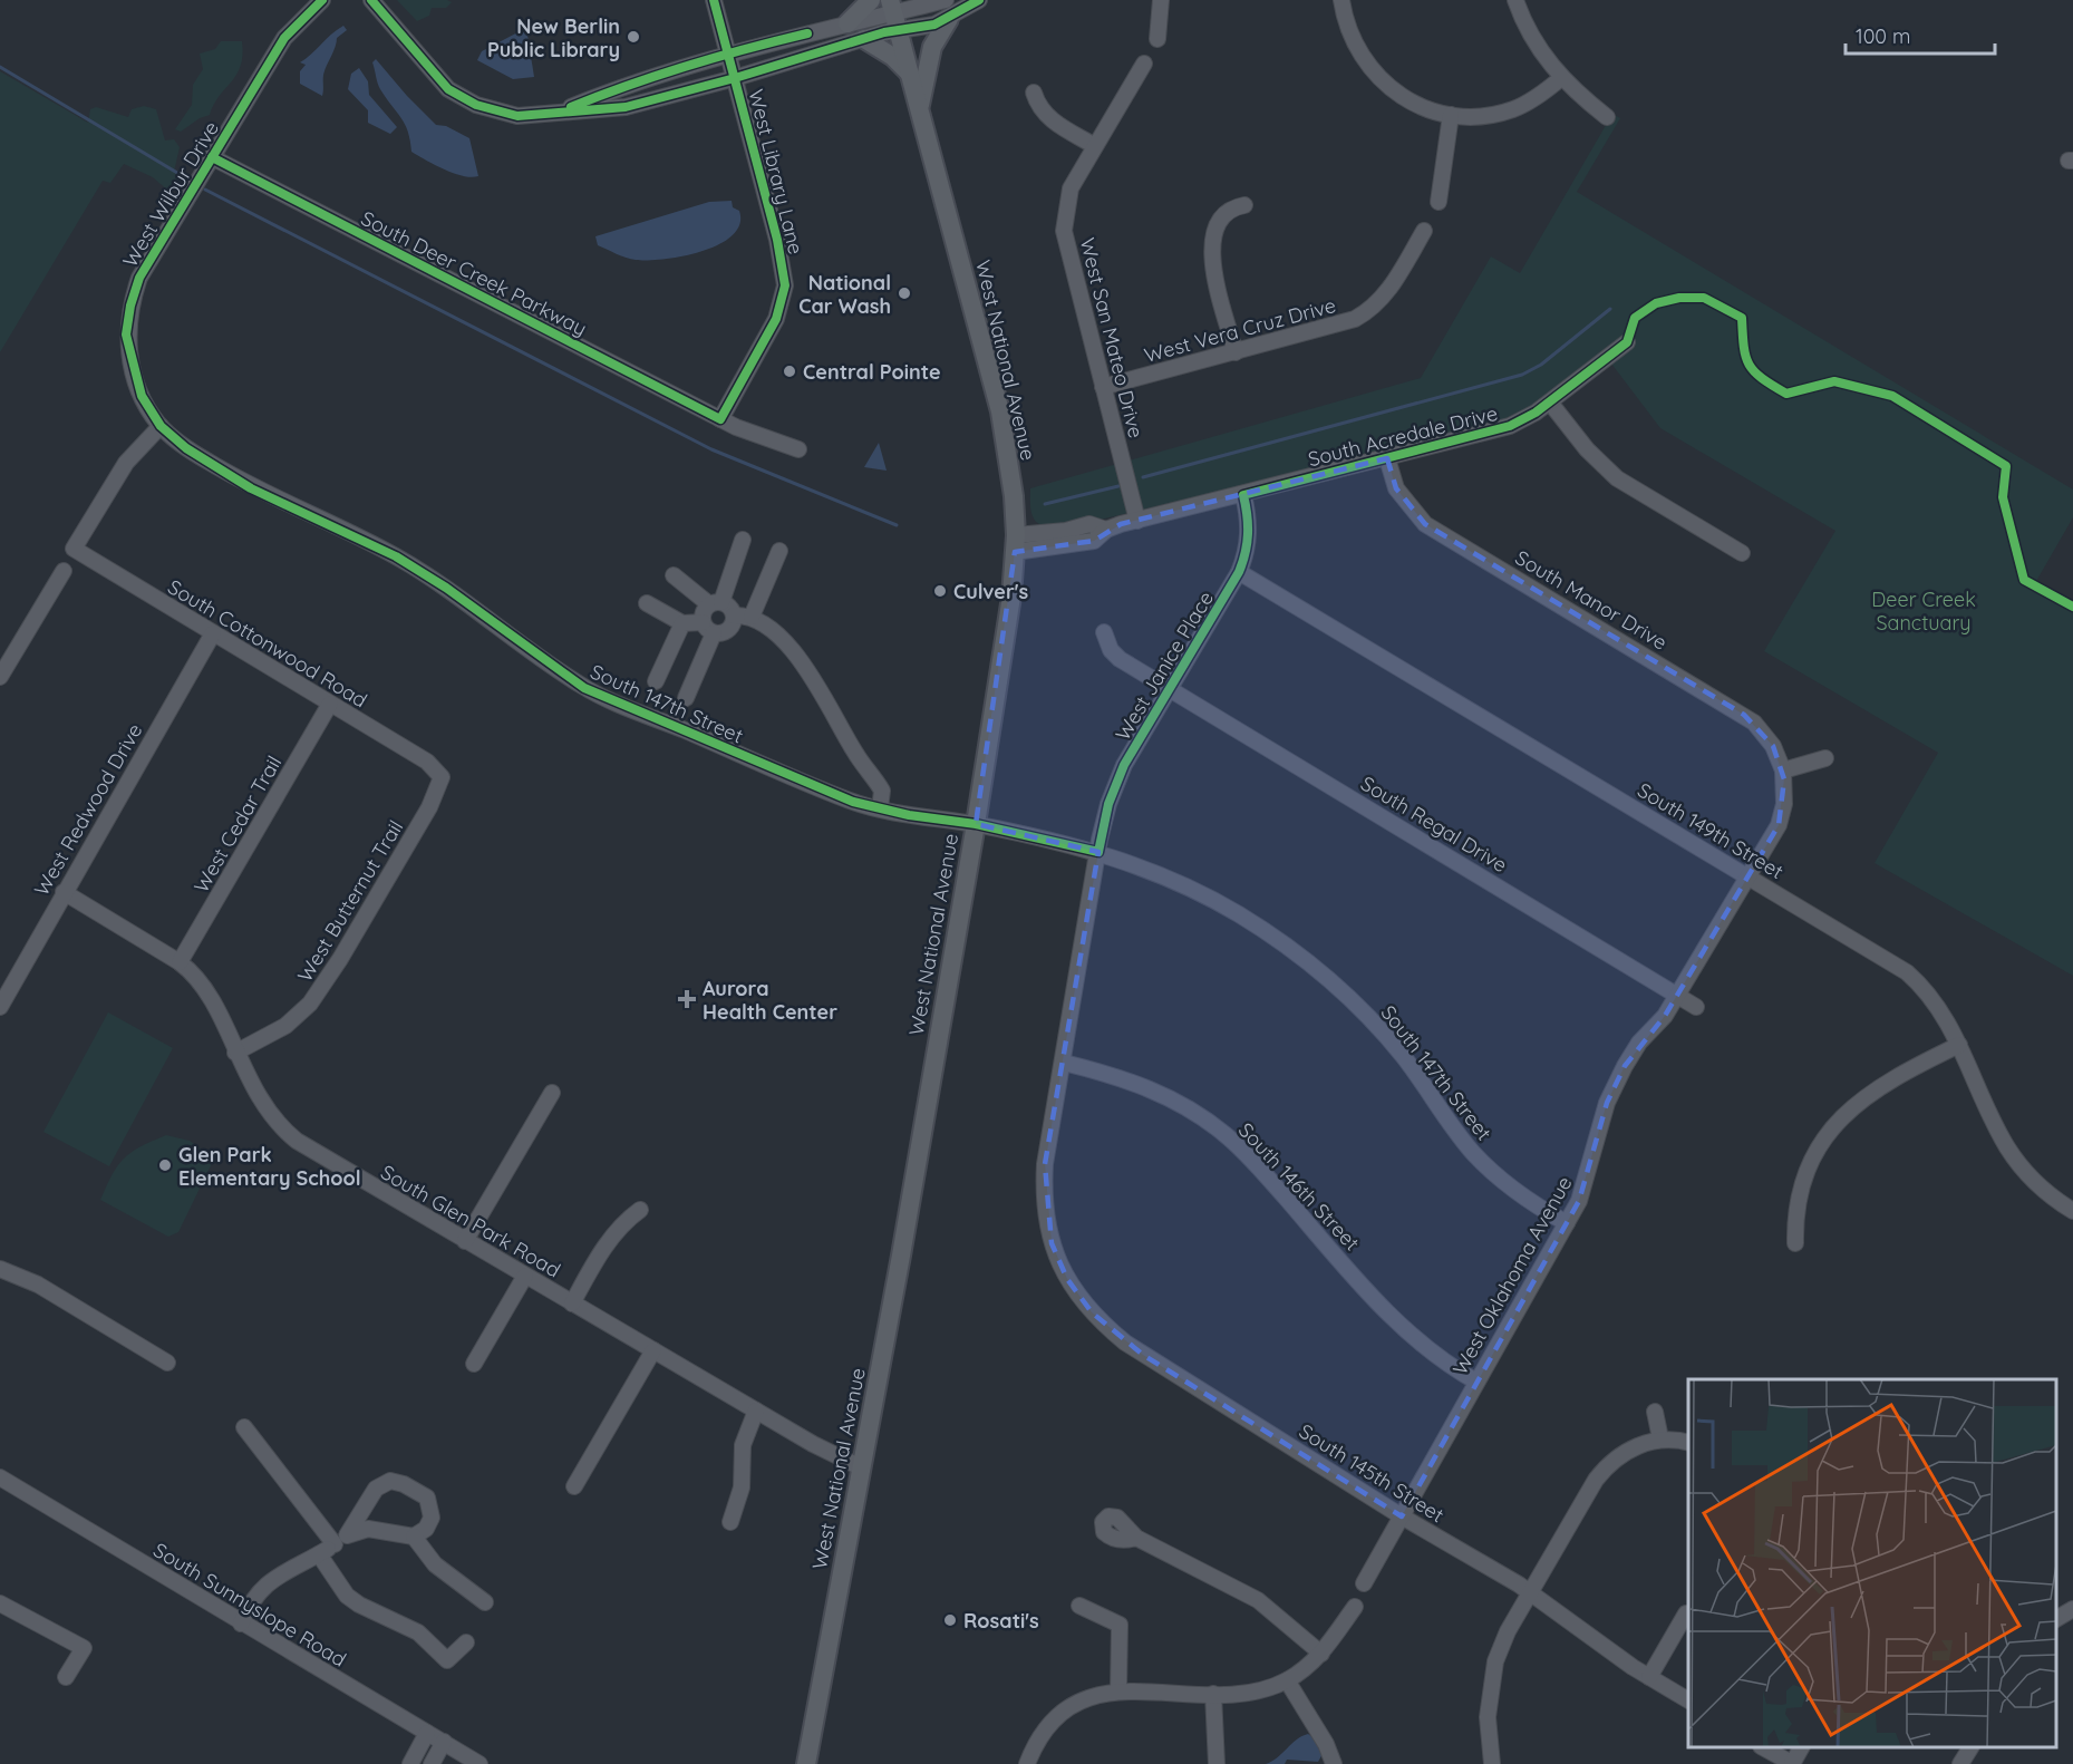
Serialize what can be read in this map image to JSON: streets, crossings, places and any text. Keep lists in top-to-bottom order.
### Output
{
  "streets": {
    "main road": ["West National Avenue"],
    "street": [
      "West Library Lane",
      "West Wilbur Drive",
      "South Deer Creek Parkway",
      "West Vera Cruz Drive",
      "West San Mateo Drive",
      "South Acredale Drive",
      "South Manor Drive",
      "South Cottonwood Road",
      "West Janice Place",
      "South 147th Street",
      "West Redwood Drive",
      "West Cedar Trail",
      "South Regal Drive",
      "South 149th Street",
      "West Butternut Trail",
      "South 146th Street",
      "South Glen Park Road",
      "West Oklahoma Avenue",
      "South 145th Street",
      "South Sunnyslope Road"
    ]
  },
  "crossings": [
    ["West Library Lane", "South Deer Creek Parkway"],
    ["West Wilbur Drive", "South Deer Creek Parkway"],
    ["West Wilbur Drive", "South Cottonwood Road"],
    ["West Wilbur Drive", "South 147th Street"],
    ["West Vera Cruz Drive", "West San Mateo Drive"],
    ["West San Mateo Drive", "South Acredale Drive"],
    ["West National Avenue", "South Acredale Drive"],
    ["West National Avenue", "South 147th Street"],
    ["West National Avenue", "South Glen Park Road"],
    ["South Acredale Drive", "South Manor Drive"],
    ["South Acredale Drive", "West Janice Place"],
    ["South Manor Drive", "West Oklahoma Avenue"],
    ["South Cottonwood Road", "South 147th Street"],
    ["South Cottonwood Road", "West Redwood Drive"],
    ["South Cottonwood Road", "West Cedar Trail"],
    ["South Cottonwood Road", "West Butternut Trail"],
    ["West Janice Place", "South 147th Street"],
    ["West Janice Place", "South Regal Drive"],
    ["West Janice Place", "South 149th Street"],
    ["West Janice Place", "South 146th Street"],
    ["West Janice Place", "South 145th Street"],
    ["South 147th Street", "West Oklahoma Avenue"],
    ["West Redwood Drive", "South Glen Park Road"],
    ["West Cedar Trail", "South Glen Park Road"],
    ["South Regal Drive", "West Oklahoma Avenue"],
    ["South 149th Street", "West Oklahoma Avenue"],
    ["West Butternut Trail", "South Glen Park Road"],
    ["South 146th Street", "West Oklahoma Avenue"],
    ["West Oklahoma Avenue", "South 145th Street"]
  ],
  "parks": ["Deer Creek Sanctuary"],
  "places": {
    "other": [
      "New Berlin Public Library",
      "National Car Wash",
      "Central Pointe",
      "Culver's",
      "Glen Park Elementary School",
      "Rosati's"
    ],
    "health": ["Aurora Health Center"]
  },
  "scale_bar": "100 m"
}
